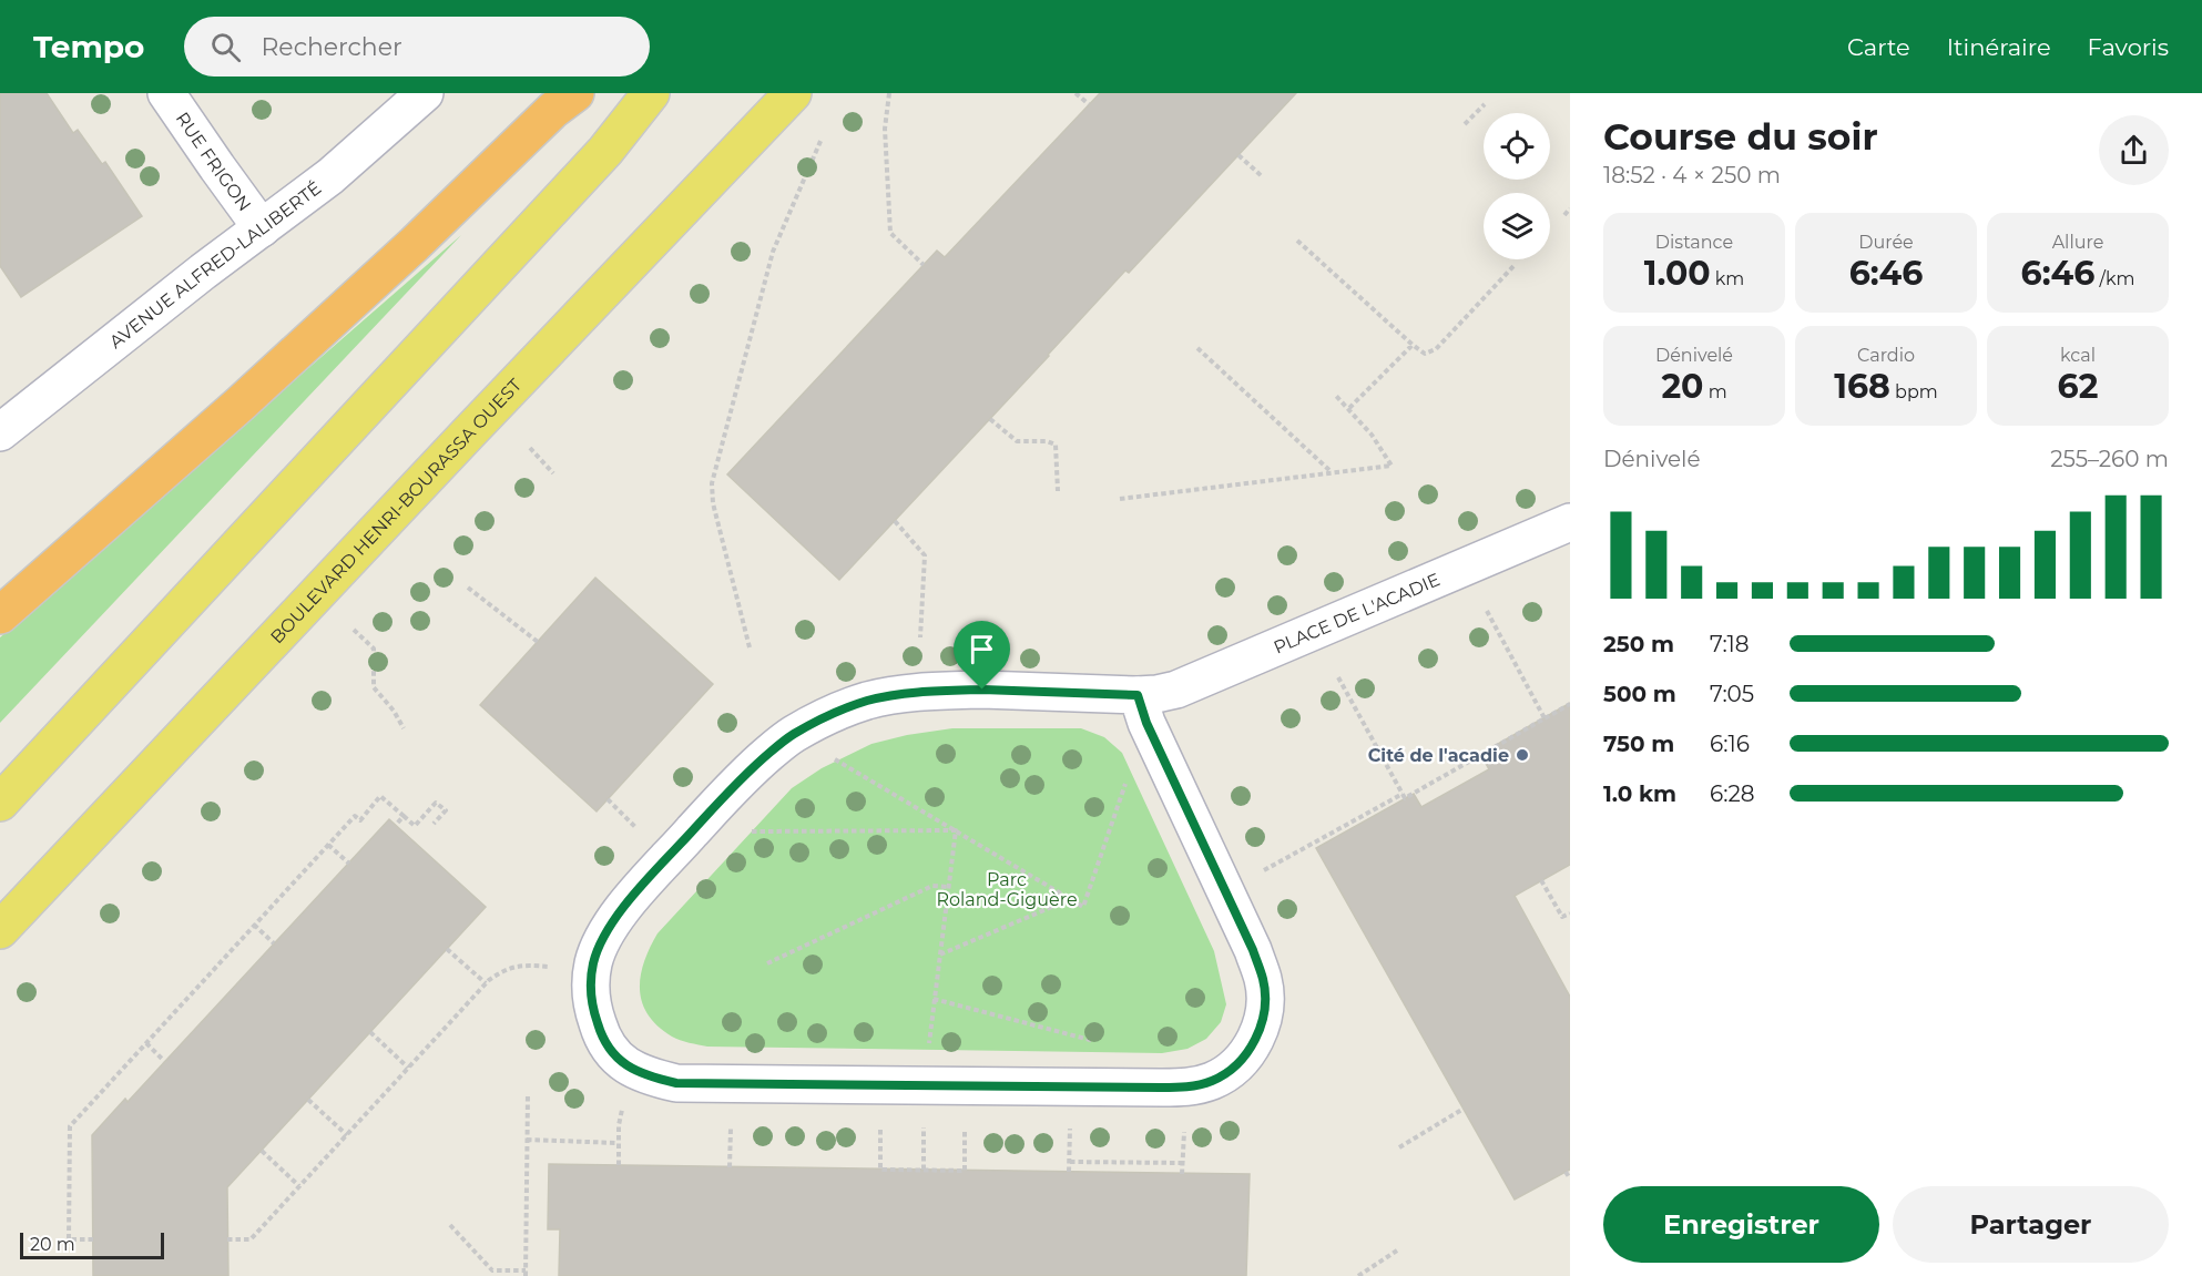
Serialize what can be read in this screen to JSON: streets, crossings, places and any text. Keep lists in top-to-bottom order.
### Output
{
  "streets": {
    "main road": ["BOULEVARD HENRI-BOURASSA OUEST"],
    "street": ["RUE FRIGON", "AVENUE ALFRED-LALIBERTÉ", "PLACE DE L'ACADIE"]
  },
  "crossings": [
    ["RUE FRIGON", "AVENUE ALFRED-LALIBERTÉ"]
  ],
  "parks": ["Parc Roland-Giguère"],
  "places": ["Cité de l'acadie"],
  "scale_bar": "20 m",
  "page": {
    "header": "Tempo",
    "search": "Rechercher",
    "nav": ["Carte", "Itinéraire", "Favoris"],
    "heading": ["Course du soir", "18:52 · 4 × 250 m"],
    "stats": [
      ["Distance", "1.00 km"],
      ["Durée", "6:46"],
      ["Allure", "6:46 /km"],
      ["Dénivelé", "20 m"],
      ["Cardio", "168 bpm"],
      ["kcal", "62"]
    ],
    "chart": ["Dénivelé", "255–260 m"],
    "list": [
      {
        "name": "250 m",
        "note": "7:18"
      },
      {
        "name": "500 m",
        "note": "7:05"
      },
      {
        "name": "750 m",
        "note": "6:16"
      },
      {
        "name": "1.0 km",
        "note": "6:28"
      }
    ],
    "buttons": ["Enregistrer", "Partager"],
    "scale": "20 m"
  }
}
